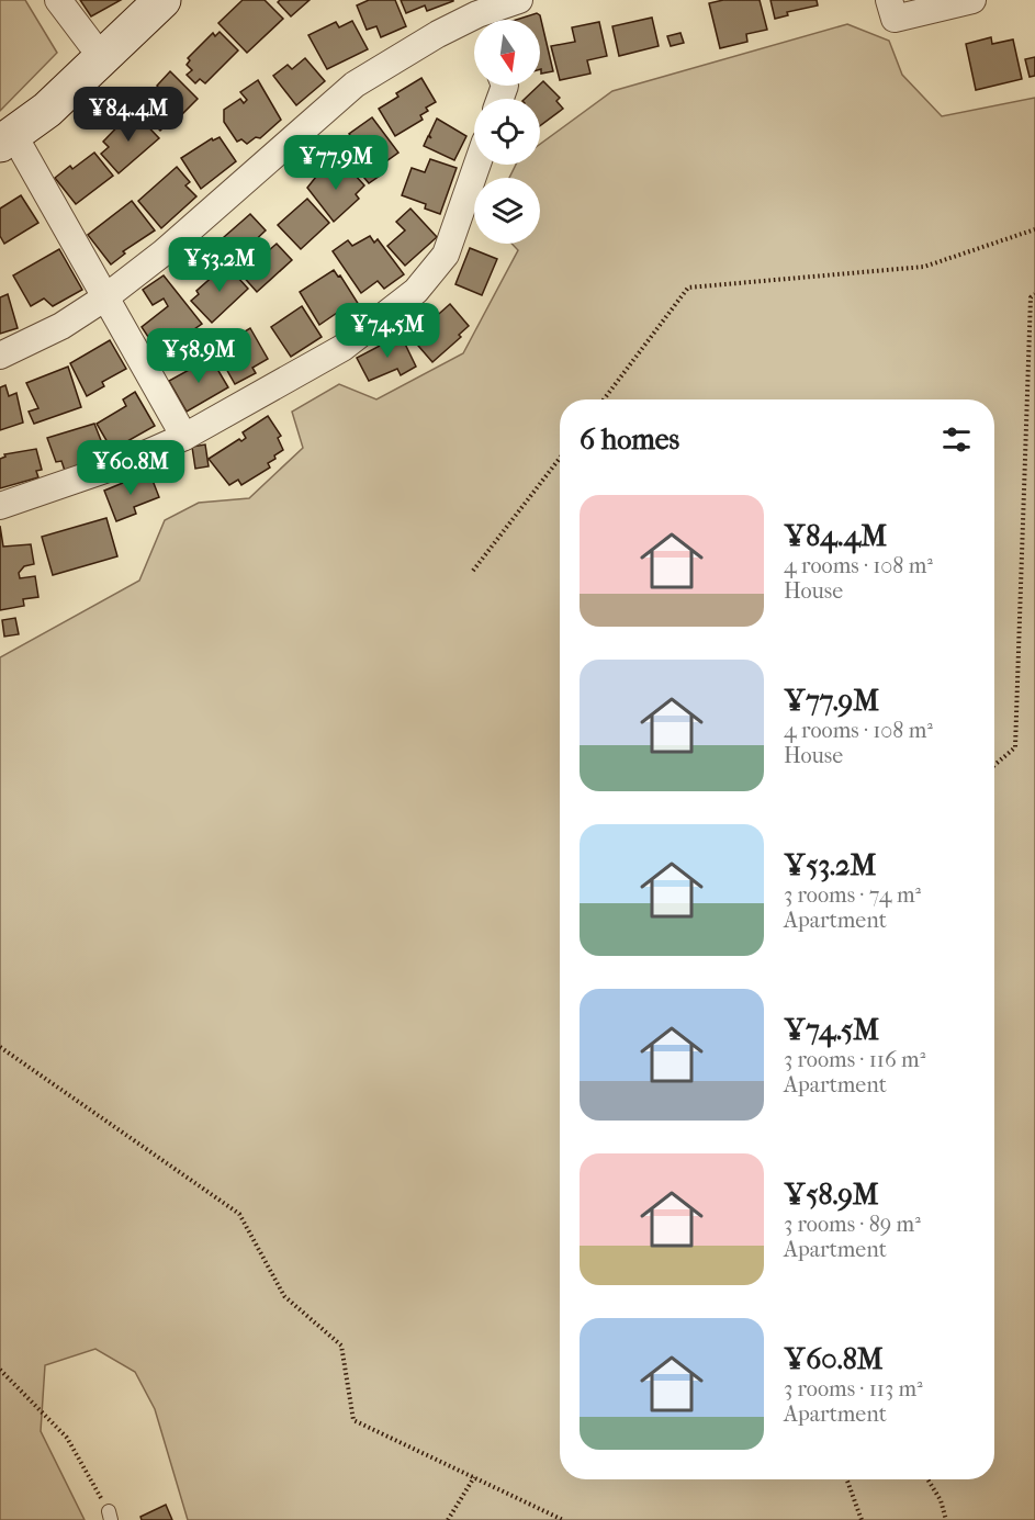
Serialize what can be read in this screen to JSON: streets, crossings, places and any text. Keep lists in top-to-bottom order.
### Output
{
  "north": "bottom",
  "page": {
    "price": [
      "¥84.4M",
      "¥77.9M",
      "¥53.2M",
      "¥74.5M",
      "¥58.9M",
      "¥60.8M"
    ],
    "heading": "6 homes",
    "list": [
      {
        "name": "¥84.4M",
        "note": "4 rooms · 108 m² · House"
      },
      {
        "name": "¥77.9M",
        "note": "4 rooms · 108 m² · House"
      },
      {
        "name": "¥53.2M",
        "note": "3 rooms · 74 m² · Apartment"
      },
      {
        "name": "¥74.5M",
        "note": "3 rooms · 116 m² · Apartment"
      },
      {
        "name": "¥58.9M",
        "note": "3 rooms · 89 m² · Apartment"
      },
      {
        "name": "¥60.8M",
        "note": "3 rooms · 113 m² · Apartment"
      }
    ]
  }
}
